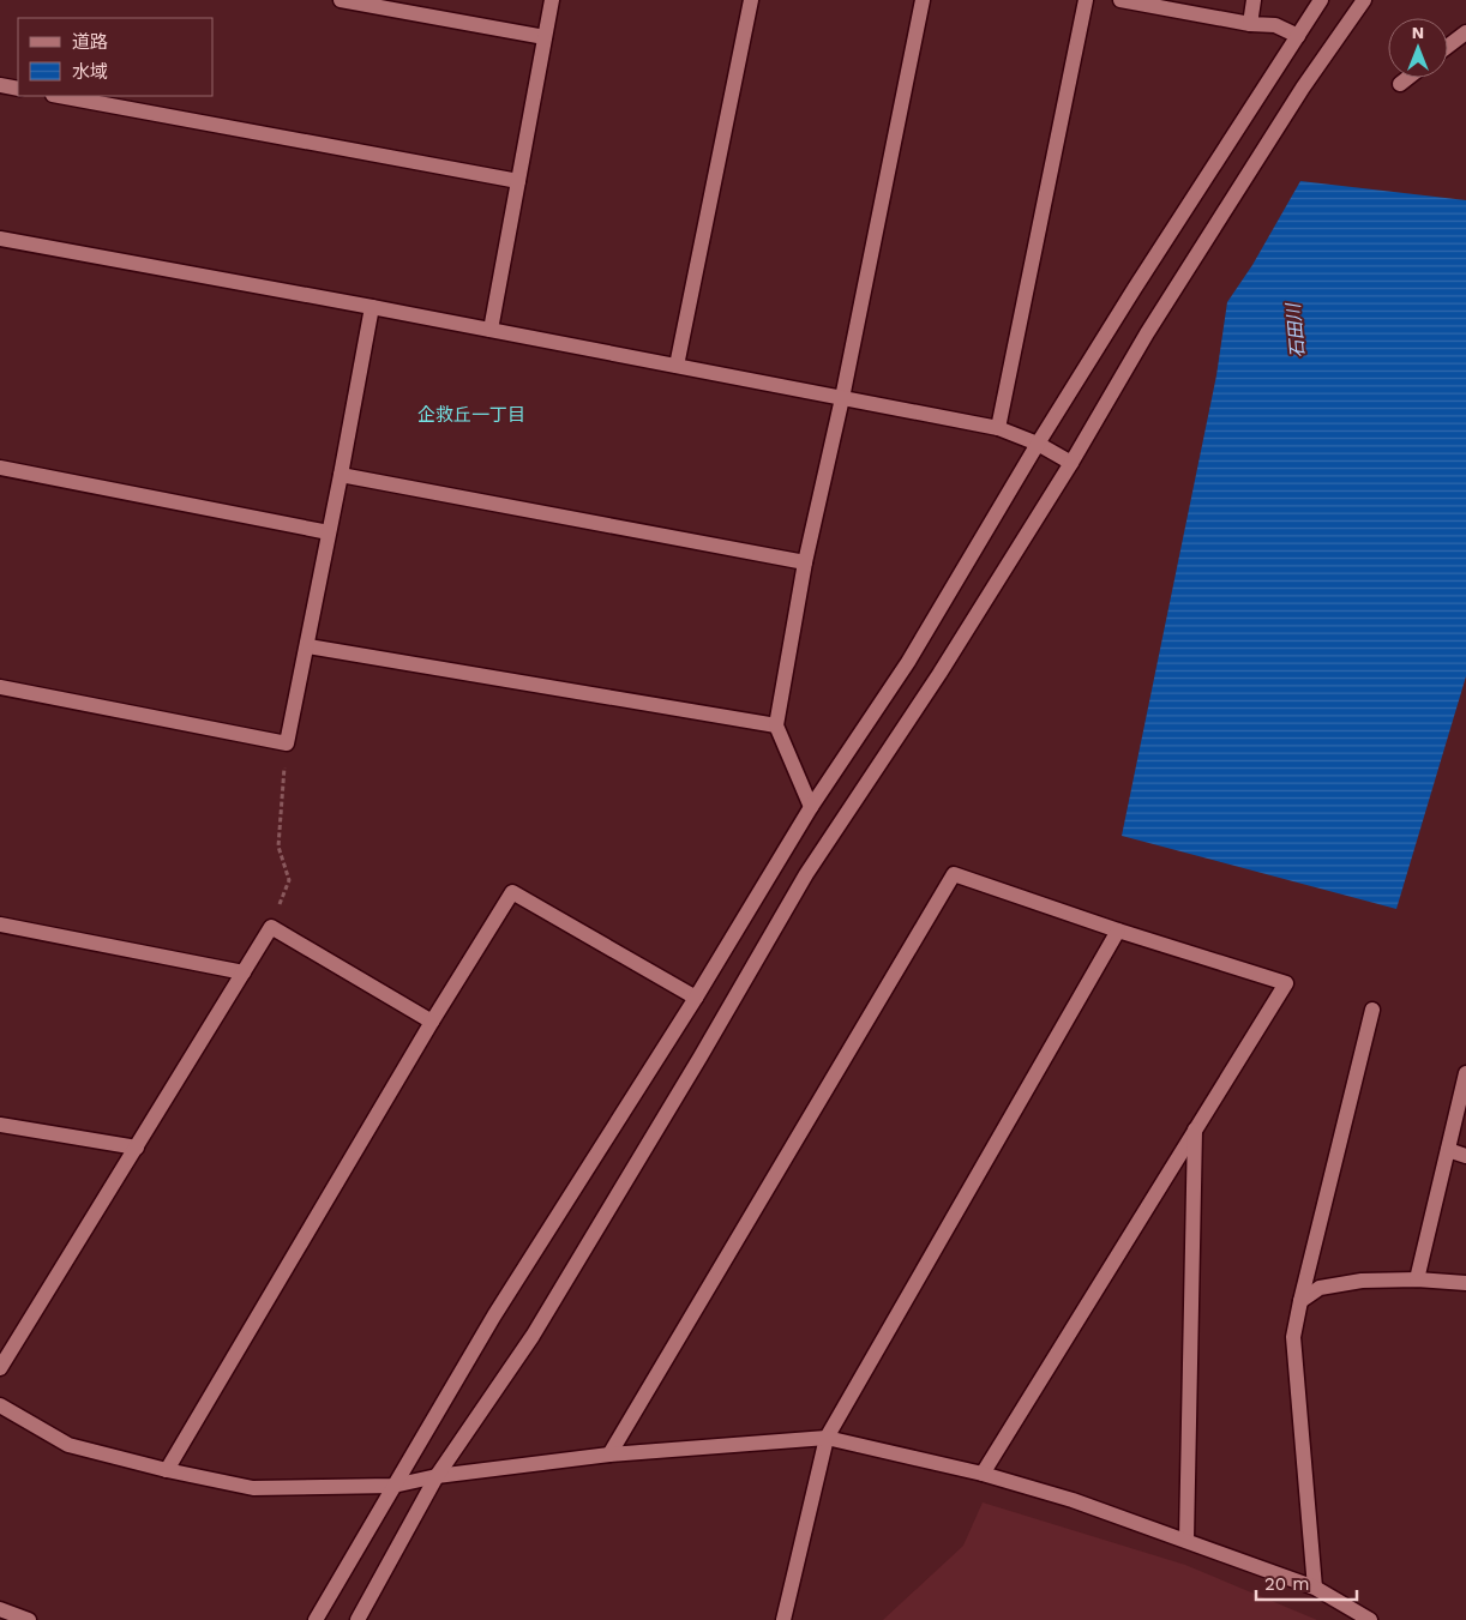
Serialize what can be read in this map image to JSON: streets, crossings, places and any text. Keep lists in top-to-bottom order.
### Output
{
  "districts": ["企救丘一丁目"],
  "water": ["石田川"],
  "legend": ["道路", "水域"],
  "scale_bar": "20 m",
  "north": "top"
}
